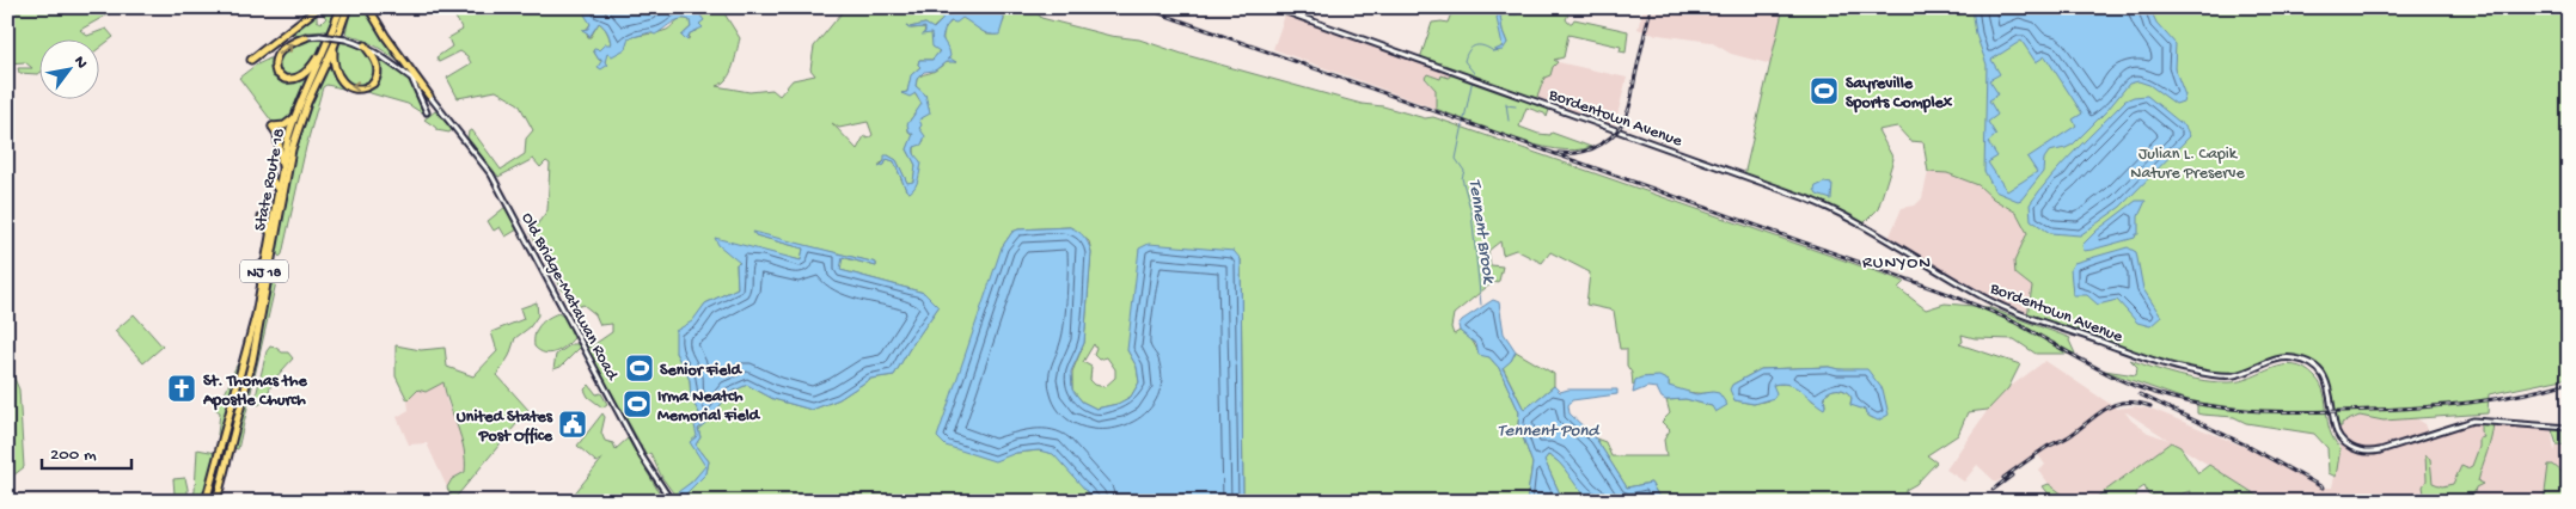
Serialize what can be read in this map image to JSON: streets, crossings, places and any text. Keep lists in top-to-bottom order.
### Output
{
  "streets": {
    "highway": ["State Route 18", "NJ 18"],
    "main road": ["Bordentown Avenue", "Old Bridge-Matawan Road"]
  },
  "districts": ["RUNYON"],
  "water": ["Tennent Brook", "Tennent Pond"],
  "parks": ["Julian L. Capik Nature Preserve"],
  "places": {
    "sports": ["Sayreville Sports Complex", "Senior Field", "Irma Neatch Memorial Field"],
    "church": ["St. Thomas the Apostle Church"],
    "public building": ["United States Post Office"]
  },
  "scale_bar": "200 m",
  "north": "top right"
}
